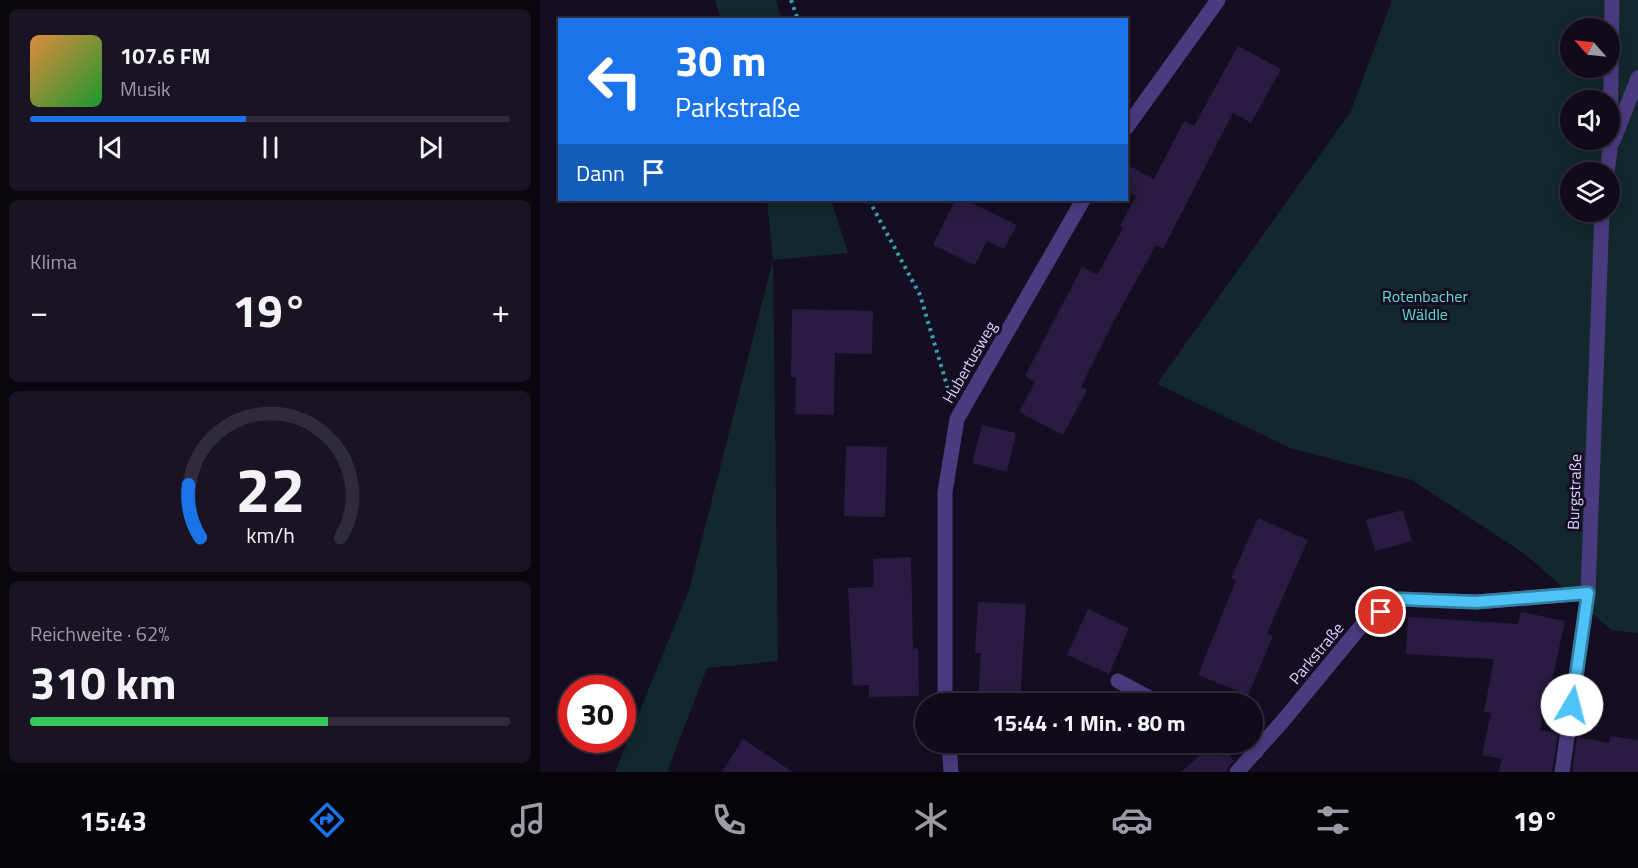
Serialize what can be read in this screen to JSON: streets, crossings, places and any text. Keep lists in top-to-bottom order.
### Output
{
  "streets": {
    "street": ["Hubertusweg", "Burgstraße", "Parkstraße"]
  },
  "crossings": [
    ["Burgstraße", "Parkstraße"]
  ],
  "parks": ["Rotenbacher Wäldle"],
  "north": "top left",
  "page": {
    "turn": ["30 m", "Parkstraße"],
    "song": ["107.6 FM", "Musik"],
    "then": "Dann",
    "tile": [
      "Klima",
      ["Reichweite · 62%", "310 km"]
    ],
    "heat": ["−", "19°", "+"],
    "limit": "30",
    "trip": "15:44 · 1 Min. · 80 m",
    "tabs": ["15:43", "19°"],
    "gauge": ["22", "km/h"]
  }
}
